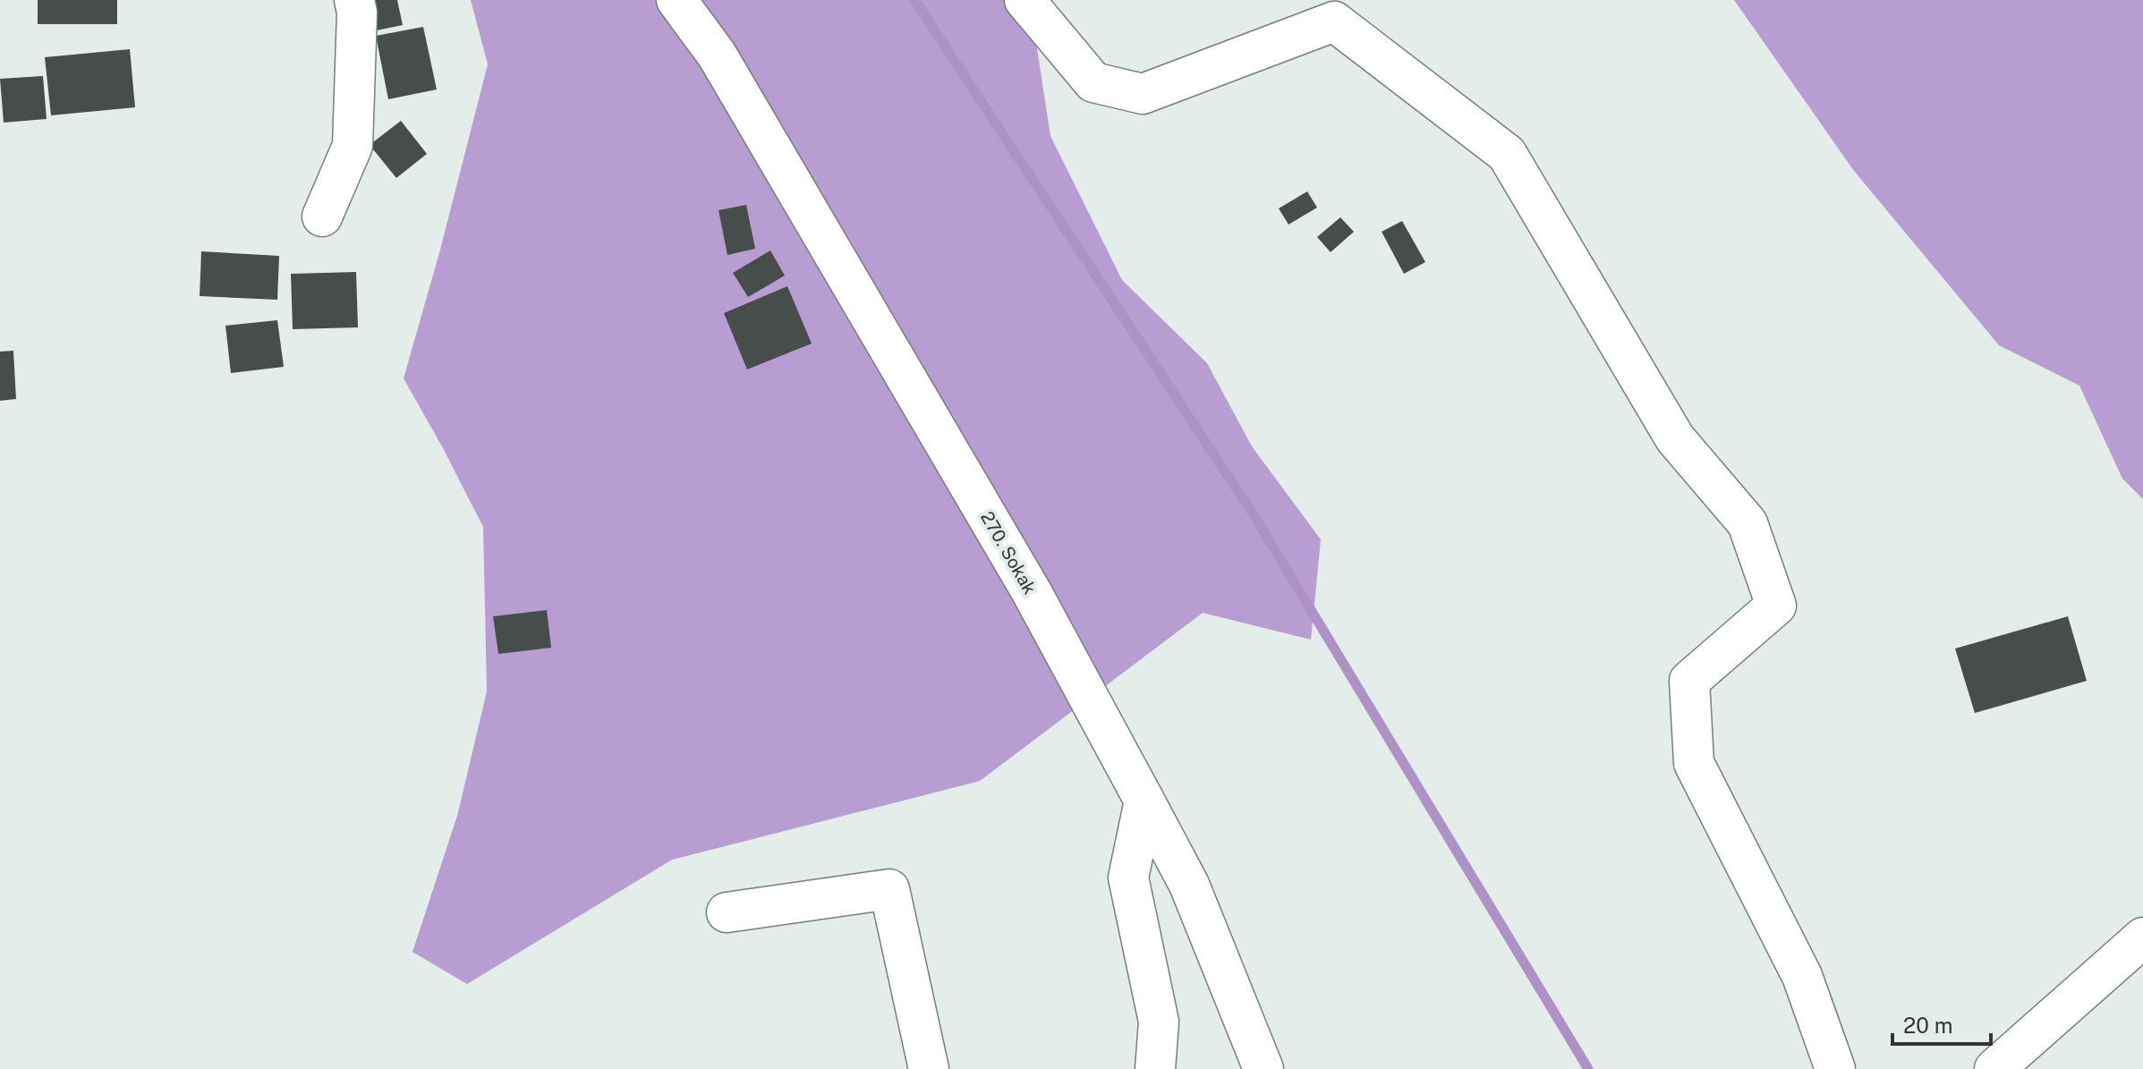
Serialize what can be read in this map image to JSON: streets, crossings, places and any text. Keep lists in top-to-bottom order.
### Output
{
  "streets": {
    "street": ["270. Sokak"]
  },
  "scale_bar": "20 m"
}
